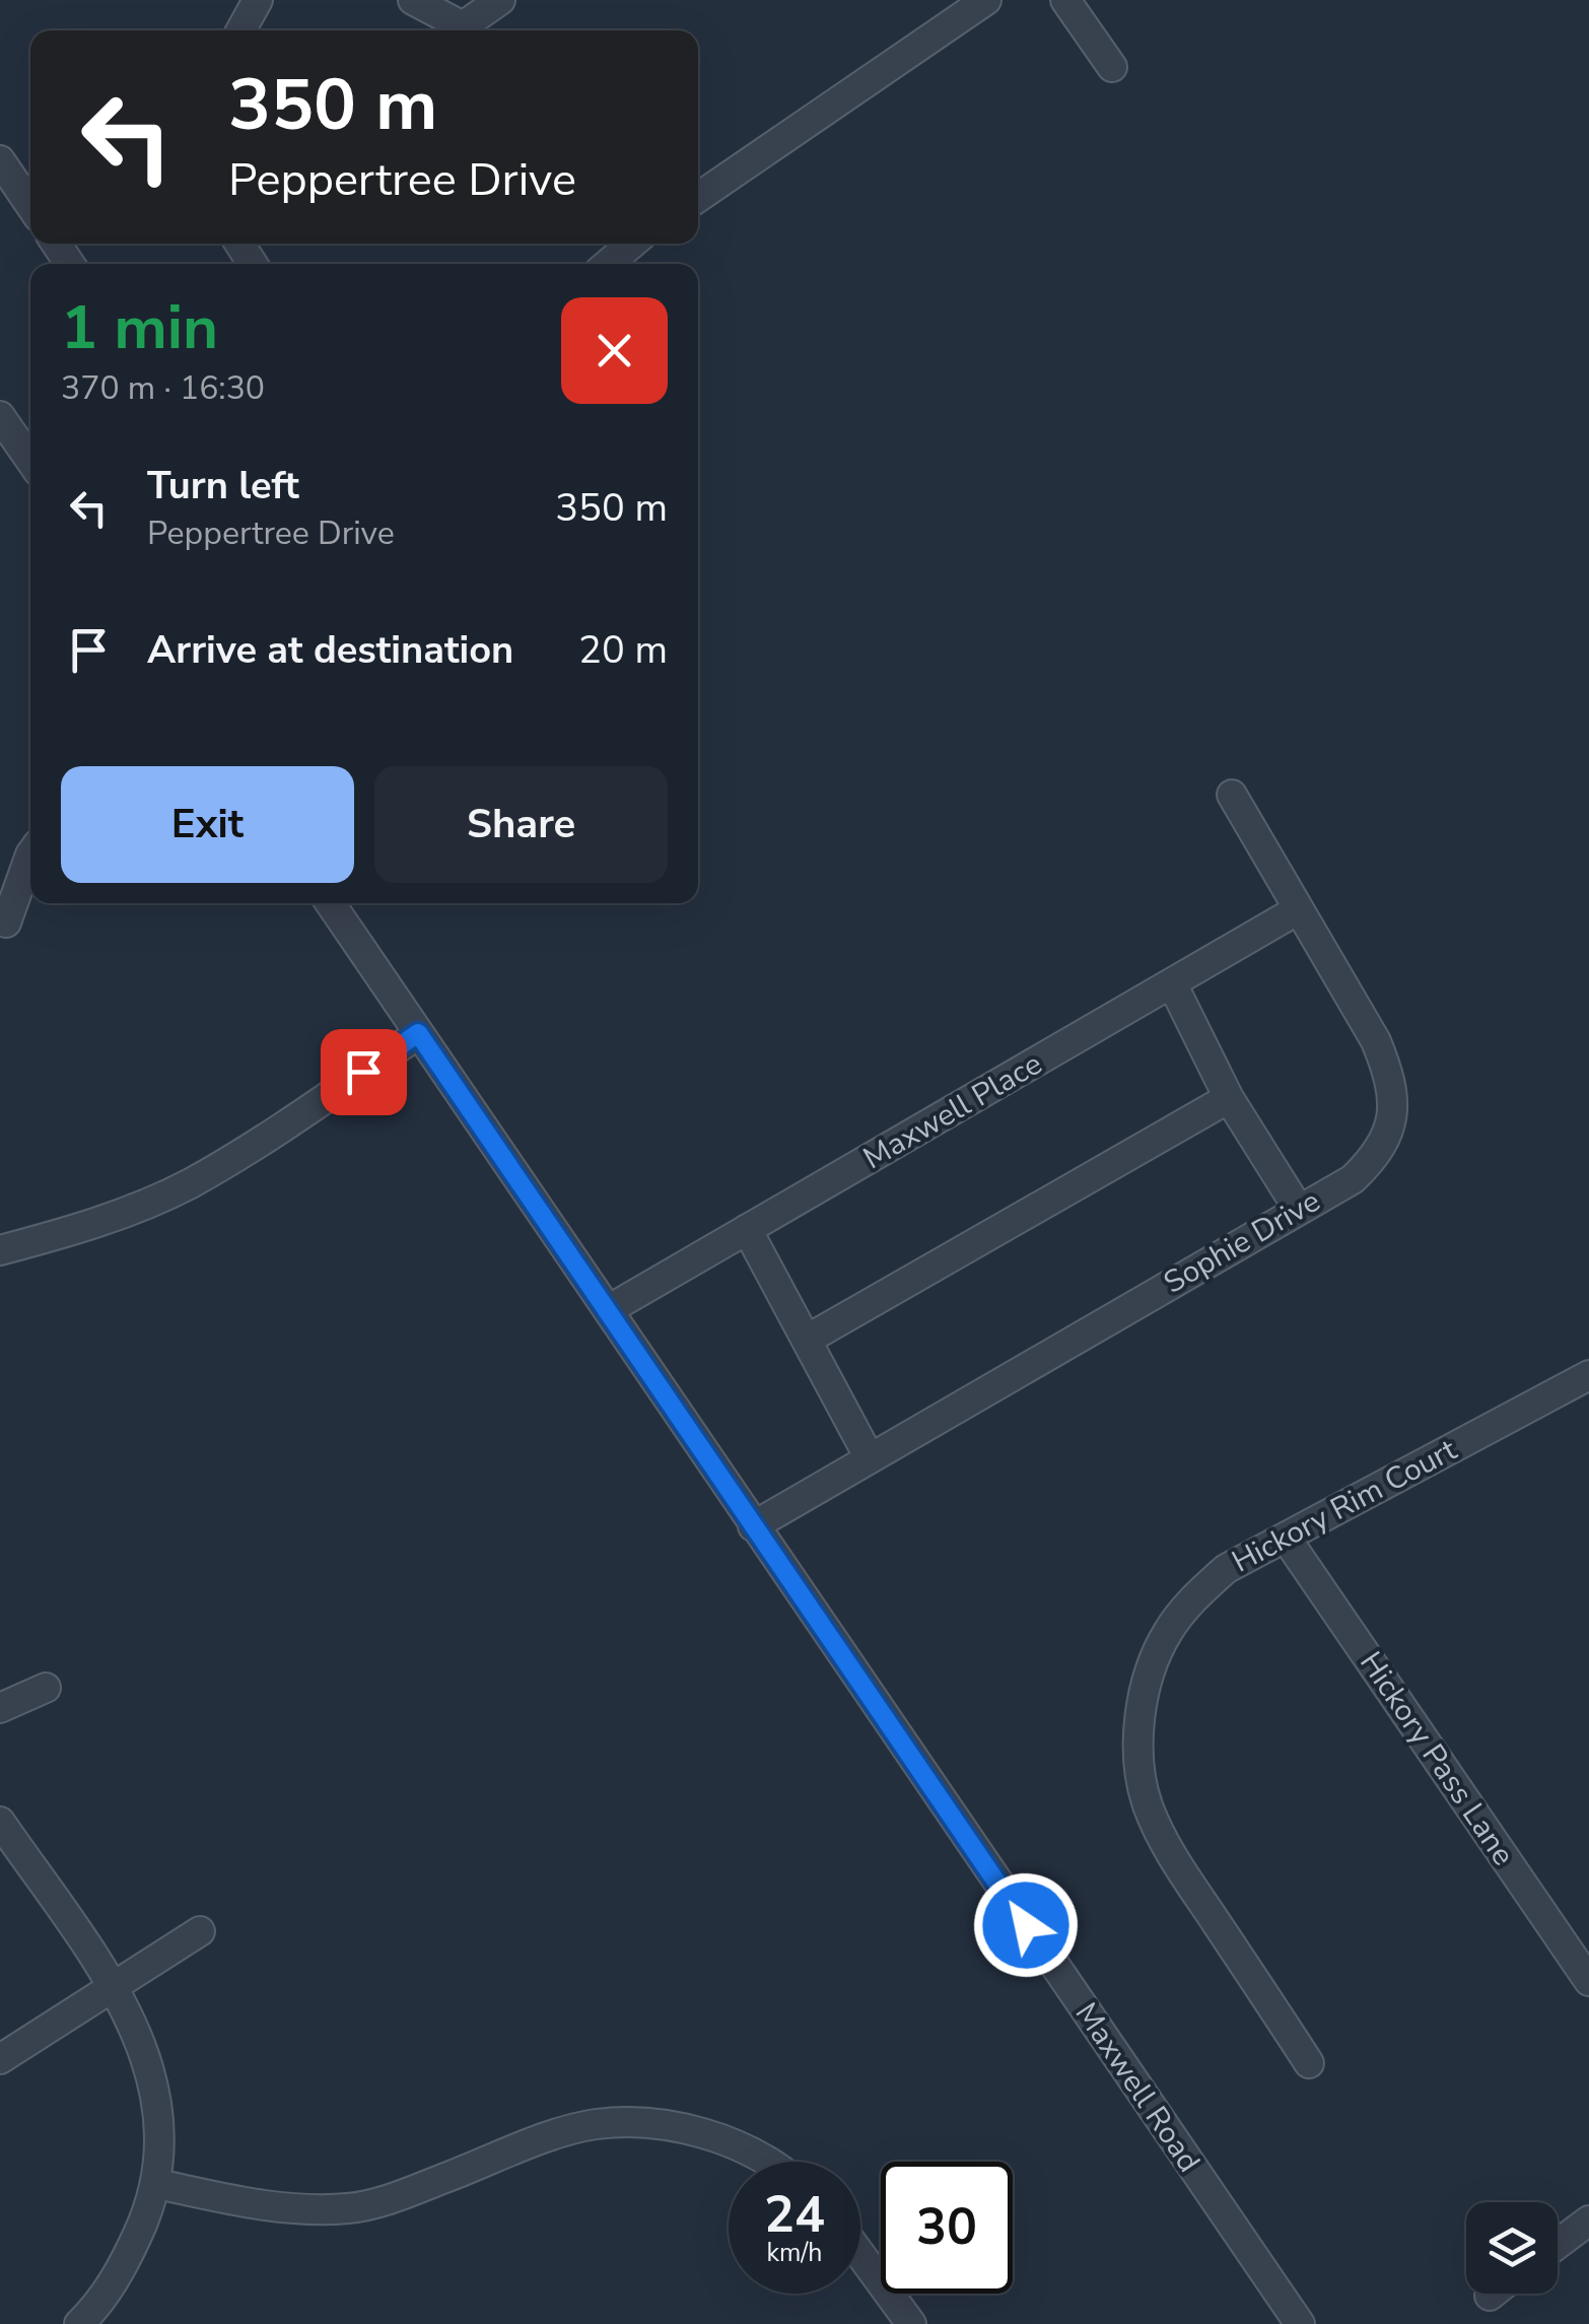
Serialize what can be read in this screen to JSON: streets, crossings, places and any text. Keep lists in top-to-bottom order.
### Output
{
  "streets": {
    "street": [
      "Maxwell Place",
      "Sophie Drive",
      "Hickory Rim Court",
      "Hickory Pass Lane",
      "Maxwell Road"
    ]
  },
  "crossings": [
    ["Maxwell Place", "Sophie Drive"],
    ["Maxwell Place", "Maxwell Road"],
    ["Sophie Drive", "Maxwell Road"],
    ["Hickory Rim Court", "Hickory Pass Lane"]
  ],
  "page": {
    "turn": ["350 m", "Peppertree Drive"],
    "heading": ["1 min", "370 m · 16:30"],
    "list": [
      {
        "name": "Turn left",
        "note": "Peppertree Drive",
        "value": "350 m"
      },
      {
        "name": "Arrive at destination",
        "value": "20 m"
      }
    ],
    "buttons": ["Exit", "Share"],
    "speed": "24 km/h",
    "limit": "30"
  }
}
